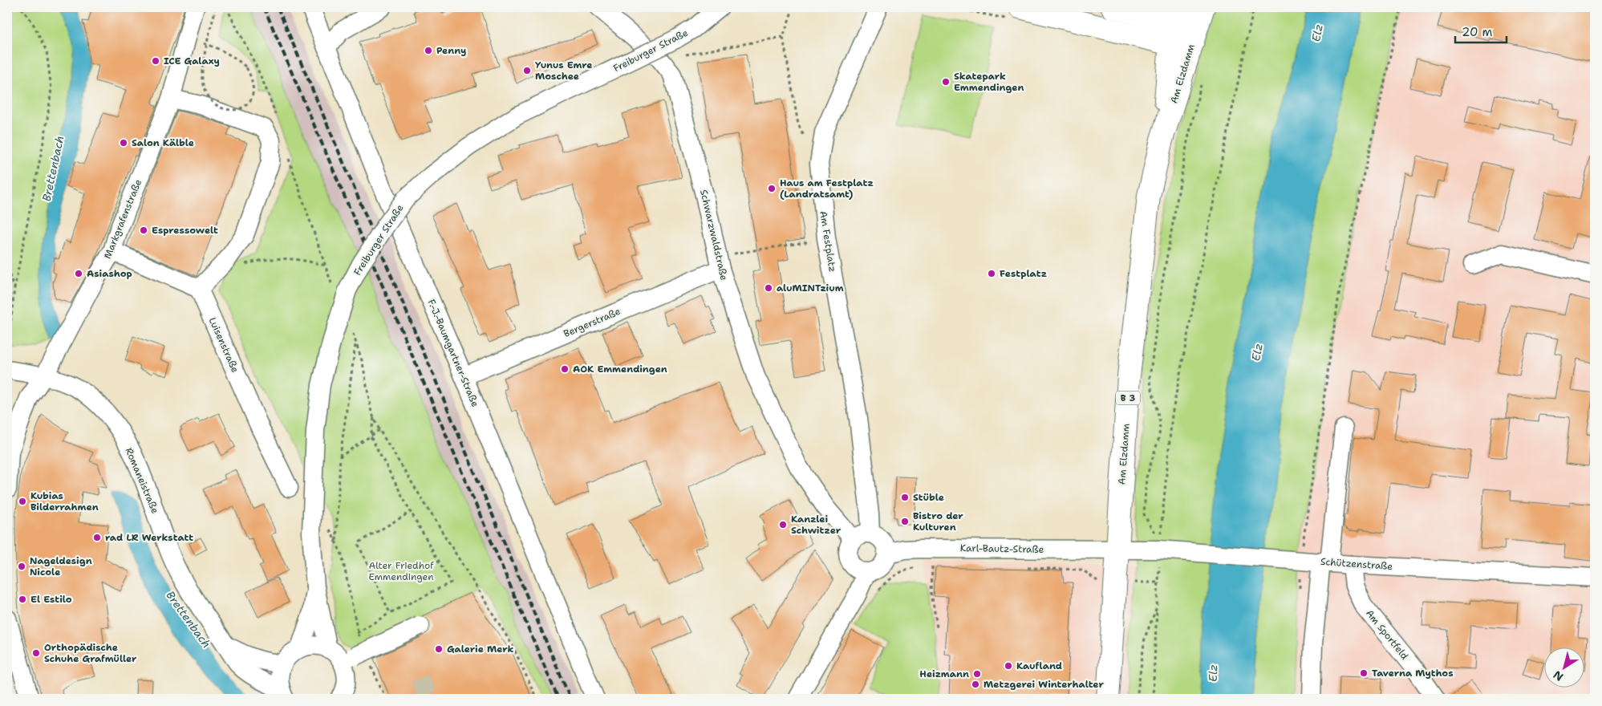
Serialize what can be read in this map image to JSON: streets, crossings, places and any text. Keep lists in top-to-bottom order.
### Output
{
  "streets": {
    "main road": ["Am Elzdamm", "B 3"],
    "street": [
      "Freiburger Straße",
      "Markgrafenstraße",
      "Schwarzwaldstraße",
      "Am Festplatz",
      "Bergerstraße",
      "Luisenstraße",
      "F.-J.-Baumgartner-Straße",
      "Romaneistraße",
      "Karl-Bautz-Straße",
      "Schützenstraße",
      "Am Sportfeld"
    ]
  },
  "crossings": [
    ["Am Elzdamm", "Karl-Bautz-Straße"],
    ["Am Elzdamm", "Schützenstraße"],
    ["Markgrafenstraße", "Romaneistraße"],
    ["Schwarzwaldstraße", "Am Festplatz"],
    ["Schwarzwaldstraße", "Bergerstraße"],
    ["Schwarzwaldstraße", "Karl-Bautz-Straße"],
    ["Am Festplatz", "Karl-Bautz-Straße"],
    ["Bergerstraße", "F.-J.-Baumgartner-Straße"],
    ["Karl-Bautz-Straße", "Schützenstraße"],
    ["Schützenstraße", "Am Sportfeld"]
  ],
  "water": ["Elz", "Brettenbach"],
  "parks": ["Alter Friedhof Emmendingen"],
  "places": [
    "Penny",
    "ICE Galaxy",
    "Yunus Emre Moschee",
    "Skatepark Emmendingen",
    "Salon Kälble",
    "Haus am Festplatz (Landratsamt)",
    "Espressowelt",
    "Asiashop",
    "Festplatz",
    "aluMINTzium",
    "AOK Emmendingen",
    "Stüble",
    "Kubias Bilderrahmen",
    "Bistro der Kulturen",
    "Kanzlei Schwitzer",
    "rad LR Werkstatt",
    "Nageldesign Nicole",
    "El Estilo",
    "Galerie Merk",
    "Orthopädische Schuhe Grafmüller",
    "Kaufland",
    "Taverna Mythos",
    "Heizmann",
    "Metzgerei Winterhalter"
  ],
  "scale_bar": "20 m",
  "north": "bottom left"
}
